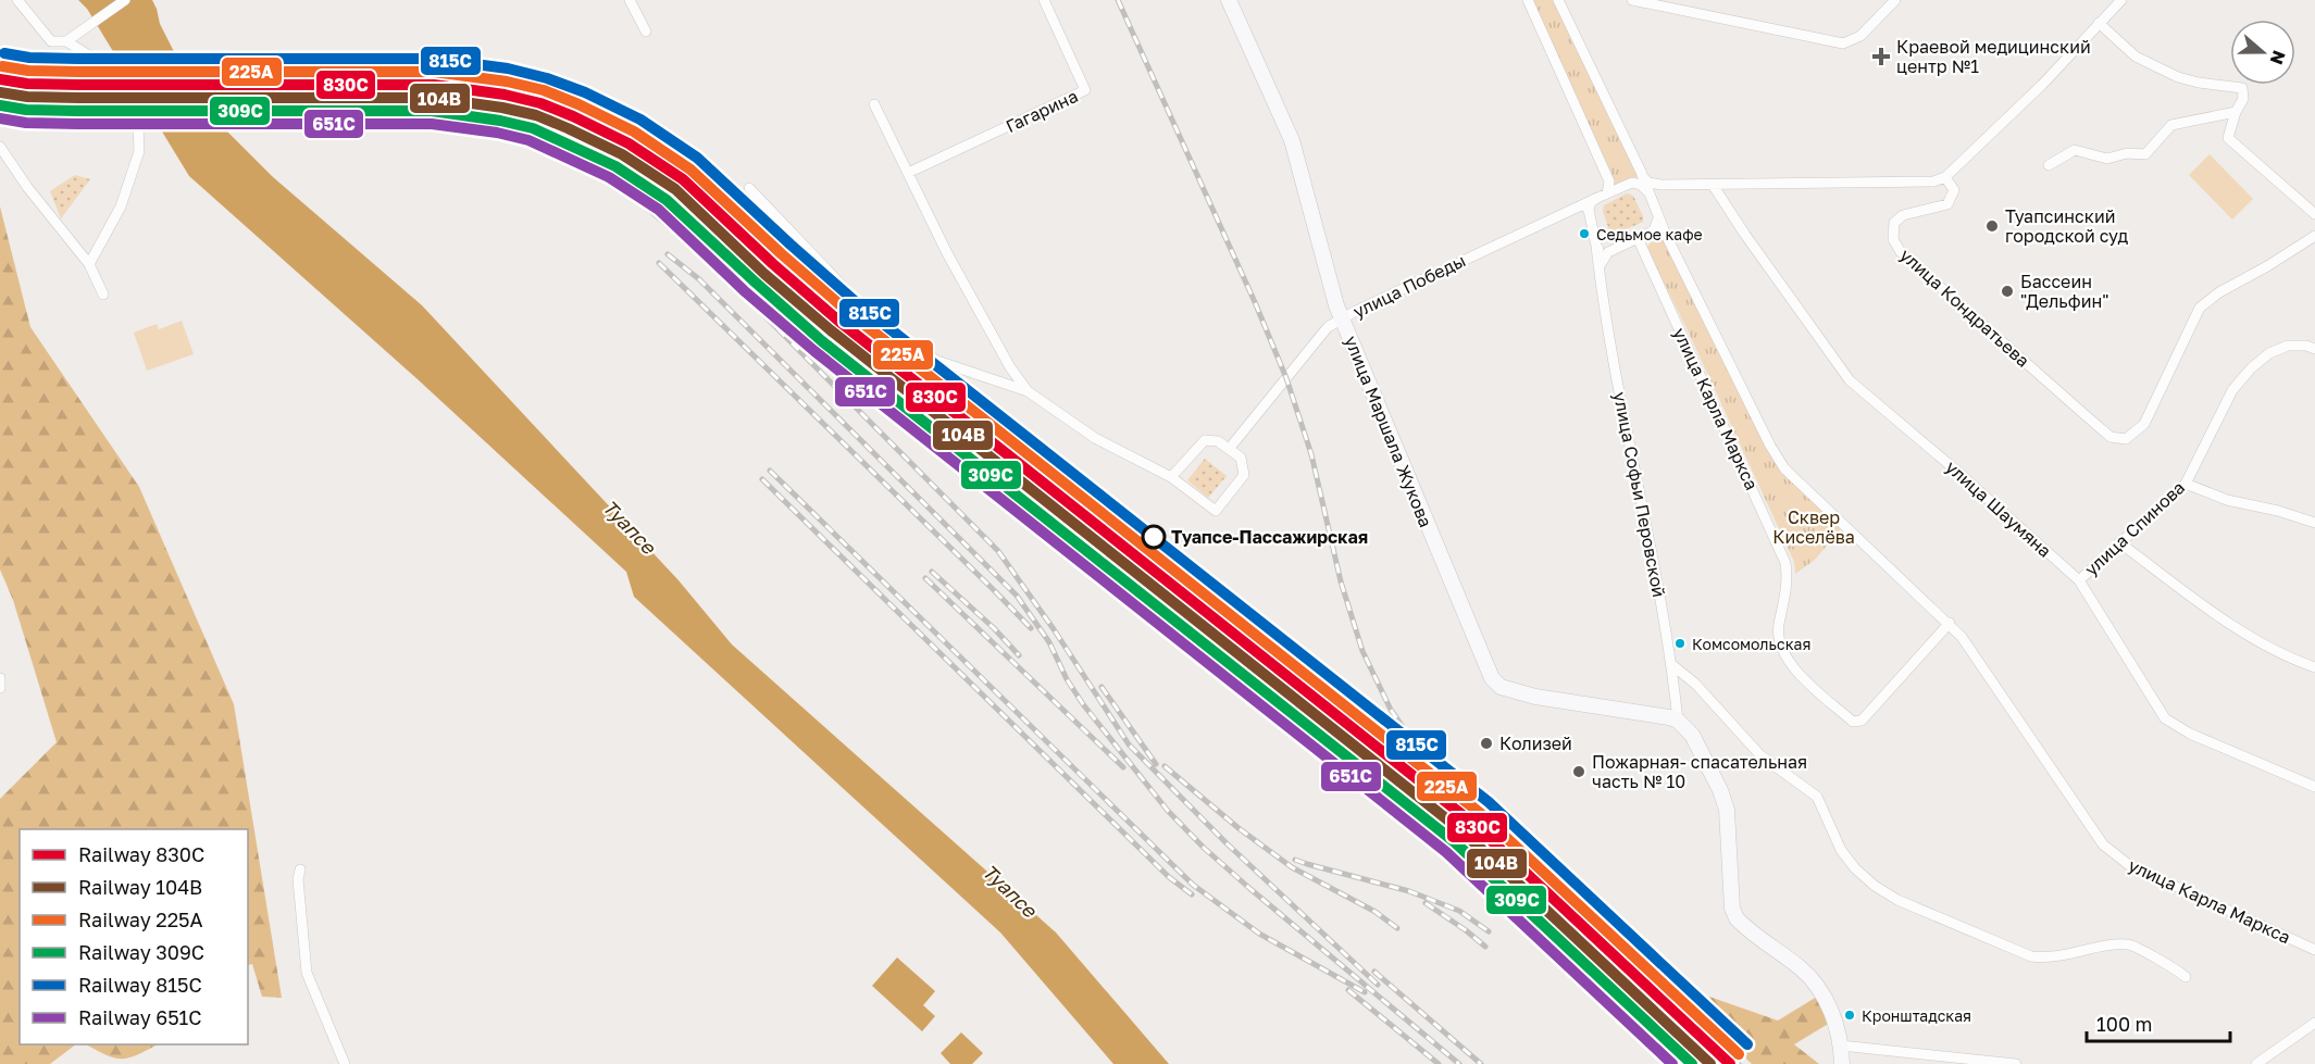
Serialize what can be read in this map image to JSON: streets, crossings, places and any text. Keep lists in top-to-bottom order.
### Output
{
  "streets": {
    "main road": ["улица Маршала Жукова"],
    "street": [
      "Гагарина",
      "улица Победы",
      "улица Кондратьева",
      "улица Карла Маркса",
      "улица Софьи Перовской",
      "улица Шаумяна",
      "улица Спинова"
    ]
  },
  "crossings": [
    ["улица Победы", "улица Карла Маркса"],
    ["улица Победы", "улица Маршала Жукова"],
    ["улица Победы", "улица Софьи Перовской"],
    ["улица Карла Маркса", "улица Софьи Перовской"],
    ["улица Маршала Жукова", "улица Софьи Перовской"],
    ["улица Шаумяна", "улица Спинова"]
  ],
  "water": ["Туапсе"],
  "parks": ["Сквер Киселёва"],
  "places": {
    "health": ["Краевой медицинский центр №1"],
    "other": [
      "Туапсинский городской суд",
      "Седьмое кафе",
      "Бассеин \"Дельфин\"",
      "Туапсе-Пассажирская",
      "Комсомольская",
      "Колизей",
      "Пожарная- спасательная часть № 10",
      "Кронштадская"
    ]
  },
  "lines": [
    "rail line 815С",
    "rail line 225А",
    "rail line 830С",
    "rail line 104В",
    "rail line 309С",
    "rail line 651С"
  ],
  "legend": [
    "Railway 830С",
    "Railway 104В",
    "Railway 225А",
    "Railway 309С",
    "Railway 815С",
    "Railway 651С"
  ],
  "scale_bar": "100 m",
  "north": "right"
}
